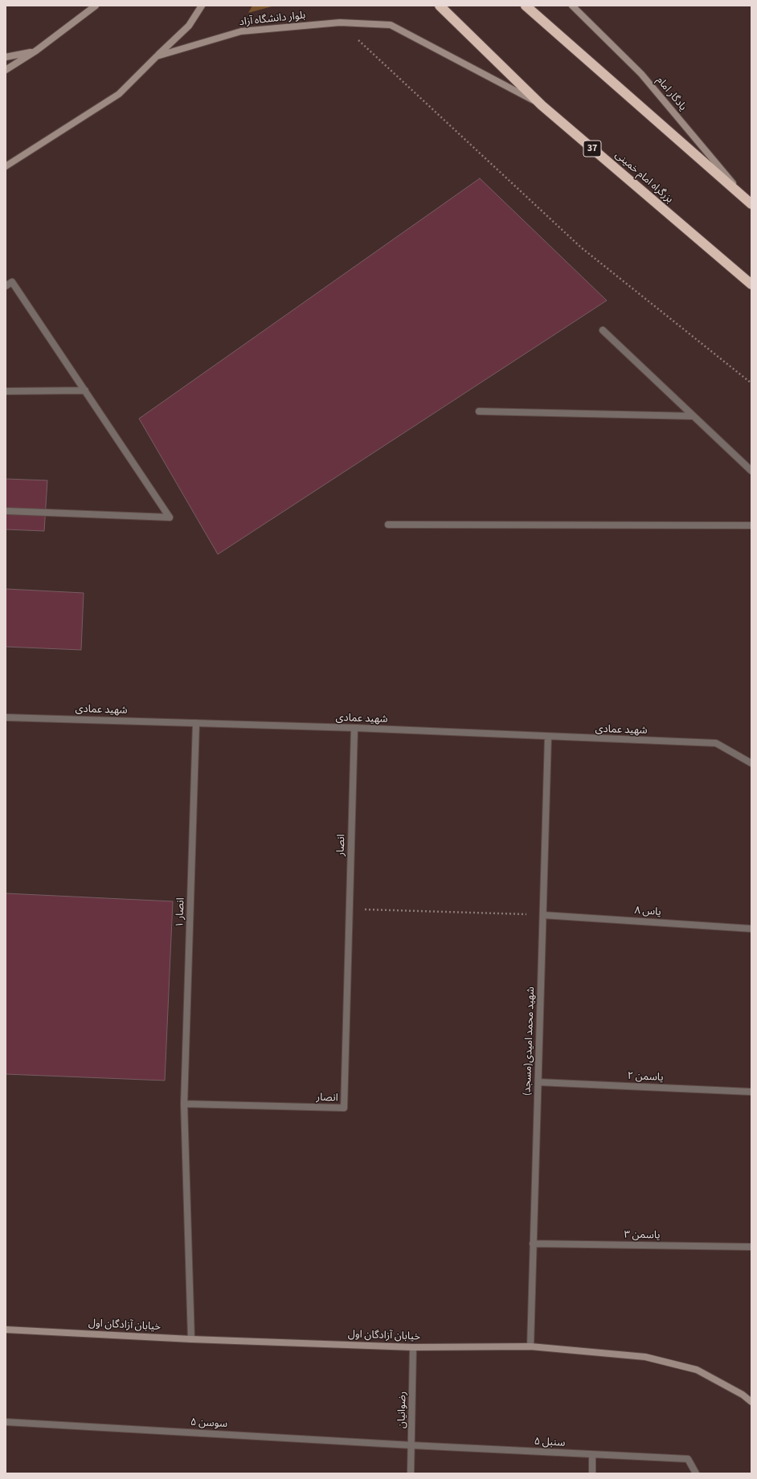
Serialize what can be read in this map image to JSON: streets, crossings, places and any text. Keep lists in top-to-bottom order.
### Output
{
  "streets": {
    "highway": ["37", "بزرگراه امام خمینی"],
    "main road": ["بلوار دانشگاه آزاد", "یادگار امام", "خیابان آزادگان اول"],
    "street": [
      "شهید عمادی",
      "انصار",
      "یاس ۸",
      "انصار ۱",
      "(مسجد)شهید محمد امیدی",
      "یاسمن ۲",
      "یاسمن ۳",
      "رضوانیان",
      "سوسن ۵",
      "سنبل ۵"
    ]
  },
  "crossings": [
    ["بلوار دانشگاه آزاد", "بزرگراه امام خمینی"],
    ["شهید عمادی", "انصار"],
    ["شهید عمادی", "انصار ۱"],
    ["شهید عمادی", "(مسجد)شهید محمد امیدی"],
    ["انصار", "انصار ۱"],
    ["یاس ۸", "(مسجد)شهید محمد امیدی"],
    ["(مسجد)شهید محمد امیدی", "یاسمن ۲"],
    ["(مسجد)شهید محمد امیدی", "یاسمن ۳"],
    ["(مسجد)شهید محمد امیدی", "خیابان آزادگان اول"],
    ["خیابان آزادگان اول", "رضوانیان"],
    ["رضوانیان", "سوسن ۵"],
    ["رضوانیان", "سنبل ۵"],
    ["سوسن ۵", "سنبل ۵"]
  ]
}
